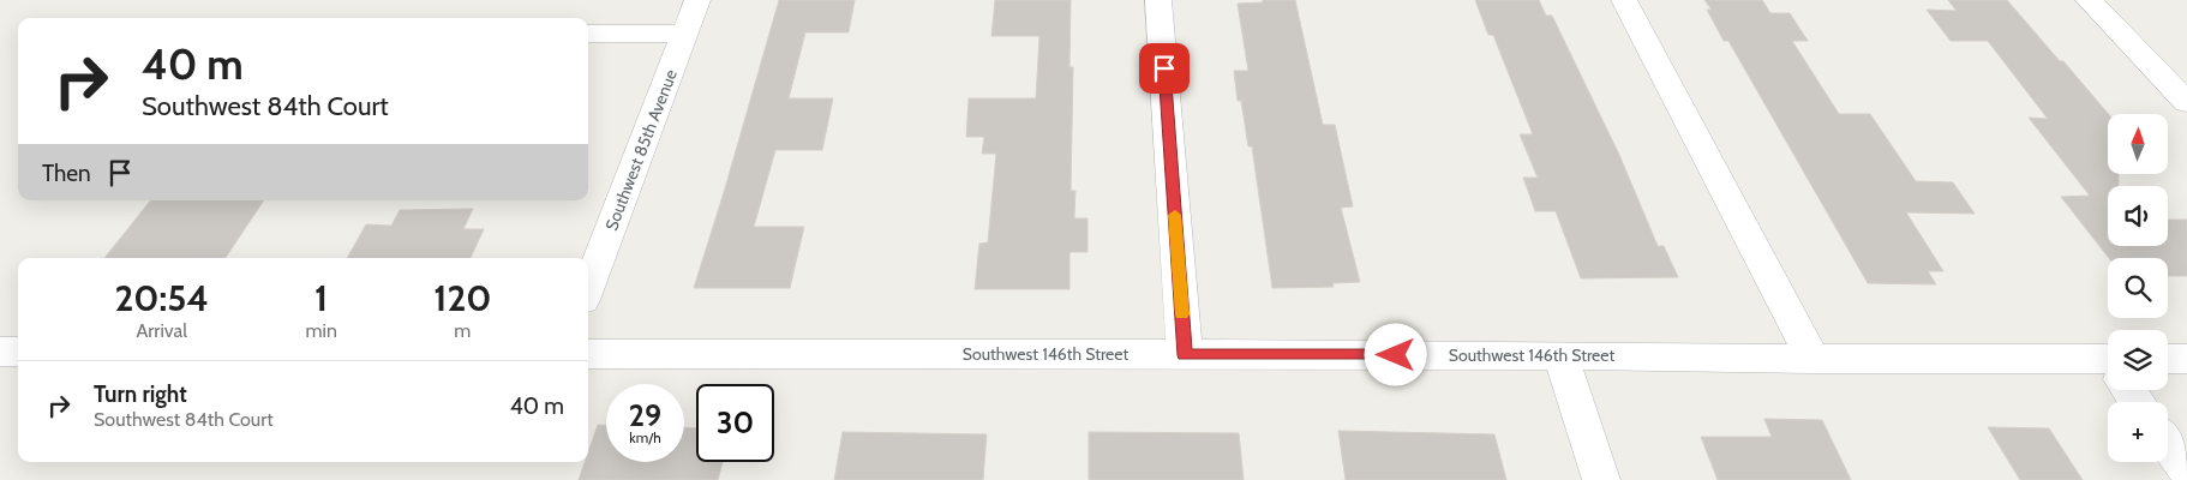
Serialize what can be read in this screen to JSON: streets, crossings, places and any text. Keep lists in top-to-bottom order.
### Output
{
  "streets": {
    "street": ["Southwest 85th Avenue", "Southwest 146th Street"]
  },
  "north": "top",
  "page": {
    "turn": ["40 m", "Southwest 84th Court"],
    "map_buttons": "+",
    "then": "Then",
    "eta": [
      "20:54",
      "Arrival",
      "1",
      "min",
      "120",
      "m"
    ],
    "list": [
      {
        "name": "Turn right",
        "note": "Southwest 84th Court",
        "value": "40 m"
      }
    ],
    "speed": "29 km/h",
    "limit": "30"
  }
}
